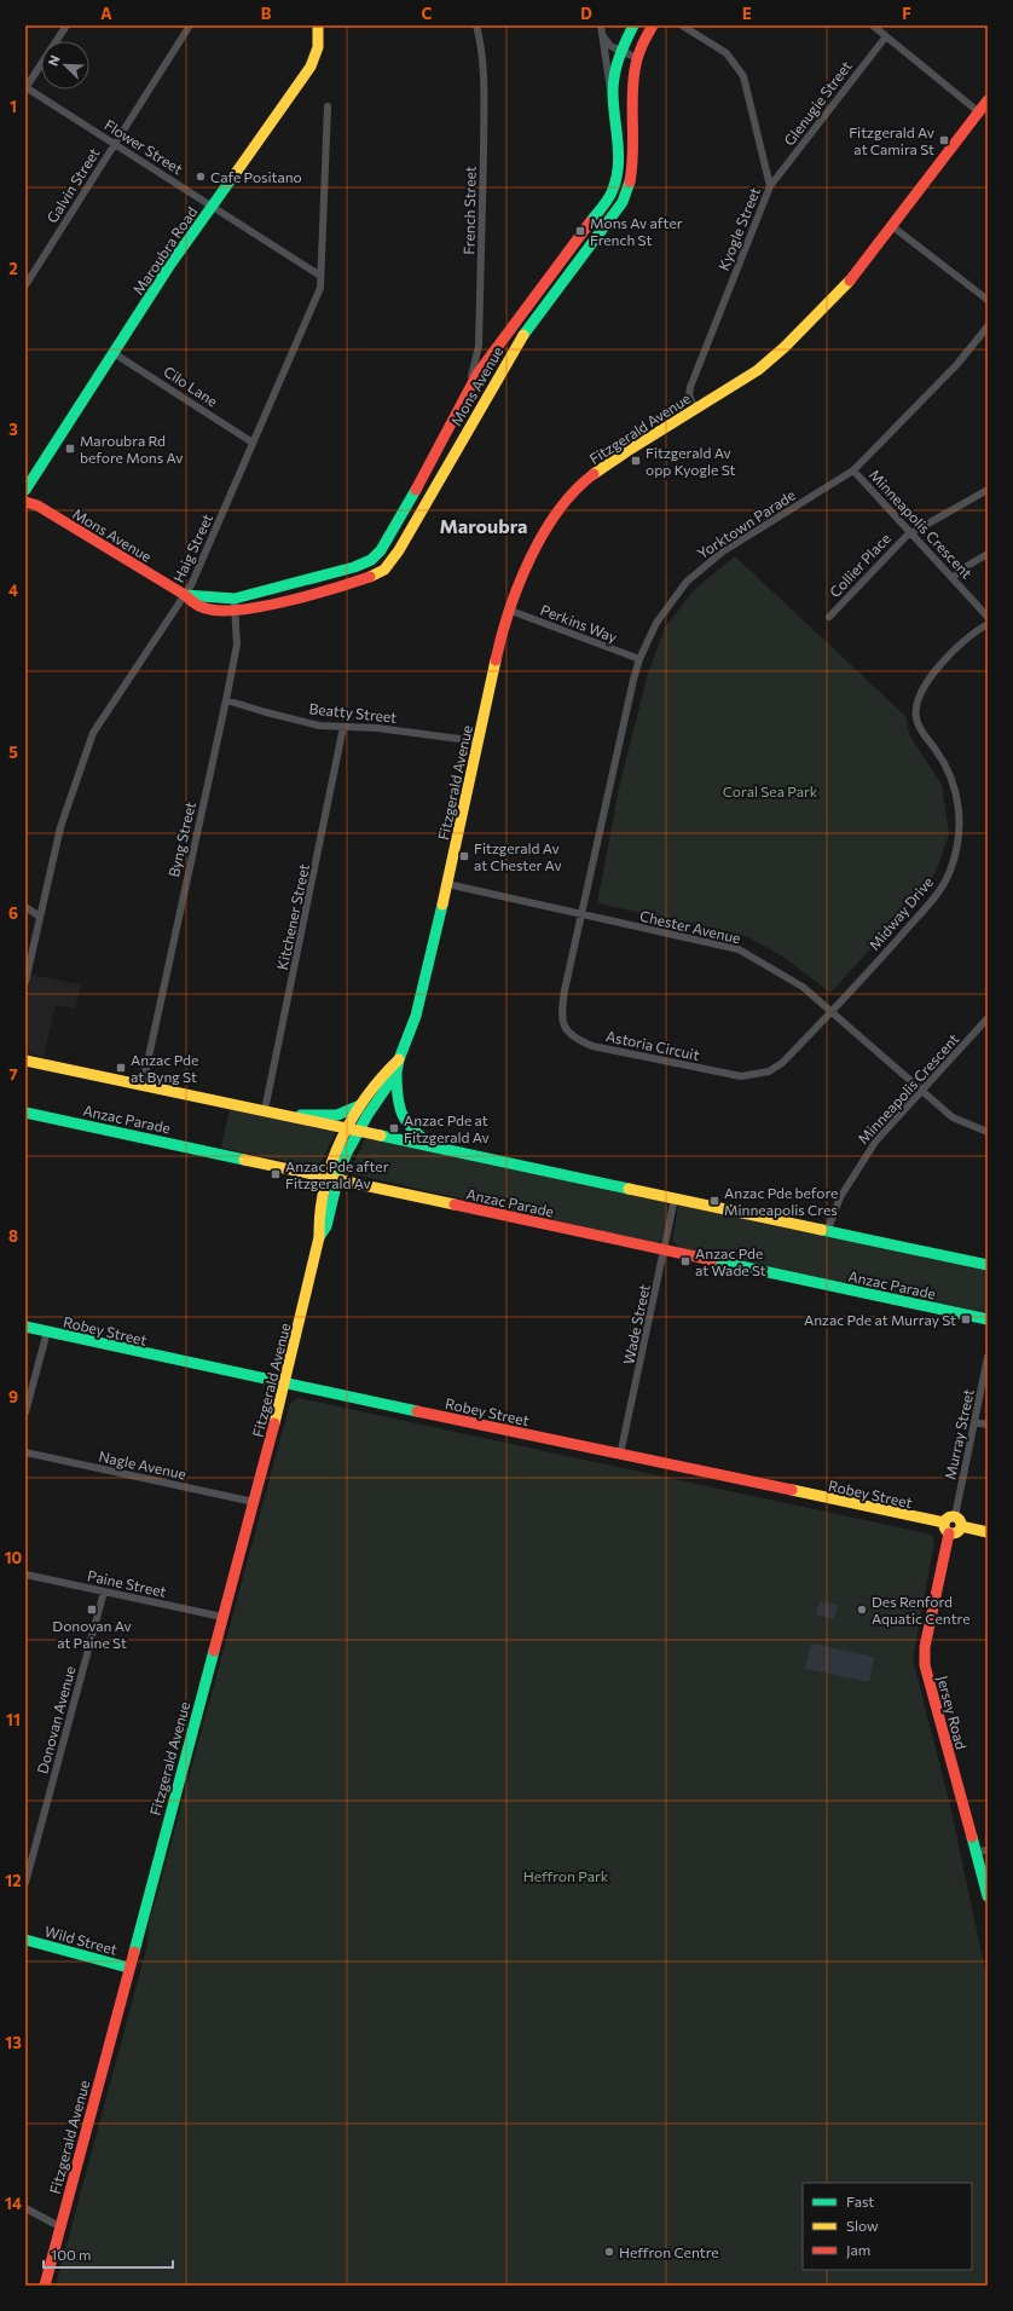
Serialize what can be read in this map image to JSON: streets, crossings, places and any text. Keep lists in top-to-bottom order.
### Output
{
  "streets": {
    "street": [
      "Glenugie Street",
      "Flower Street",
      "Galvin Street",
      "French Street",
      "Kyogle Street",
      "Maroubra Road",
      "Cilo Lane",
      "Mons Avenue",
      "Fitzgerald Avenue",
      "Yorktown Parade",
      "Minneapolis Crescent",
      "Haig Street",
      "Collier Place",
      "Perkins Way",
      "Beatty Street",
      "Byng Street",
      "Midway Drive",
      "Kitchener Street",
      "Chester Avenue",
      "Astoria Circuit",
      "Anzac Parade",
      "Wade Street",
      "Robey Street",
      "Murray Street",
      "Nagle Avenue",
      "Paine Street",
      "Jersey Road",
      "Donovan Avenue",
      "Wild Street"
    ]
  },
  "crossings": [
    ["Glenugie Street", "Kyogle Street"],
    ["Flower Street", "Galvin Street"],
    ["Flower Street", "Maroubra Road"],
    ["Flower Street", "Haig Street"],
    ["French Street", "Mons Avenue"],
    ["Kyogle Street", "Fitzgerald Avenue"],
    ["Maroubra Road", "Cilo Lane"],
    ["Cilo Lane", "Haig Street"],
    ["Mons Avenue", "Haig Street"],
    ["Mons Avenue", "Byng Street"],
    ["Fitzgerald Avenue", "Perkins Way"],
    ["Fitzgerald Avenue", "Beatty Street"],
    ["Fitzgerald Avenue", "Chester Avenue"],
    ["Fitzgerald Avenue", "Anzac Parade"],
    ["Fitzgerald Avenue", "Robey Street"],
    ["Fitzgerald Avenue", "Nagle Avenue"],
    ["Fitzgerald Avenue", "Paine Street"],
    ["Fitzgerald Avenue", "Wild Street"],
    ["Yorktown Parade", "Minneapolis Crescent"],
    ["Yorktown Parade", "Perkins Way"],
    ["Yorktown Parade", "Chester Avenue"],
    ["Yorktown Parade", "Astoria Circuit"],
    ["Minneapolis Crescent", "Collier Place"],
    ["Minneapolis Crescent", "Chester Avenue"],
    ["Beatty Street", "Byng Street"],
    ["Beatty Street", "Kitchener Street"],
    ["Midway Drive", "Chester Avenue"],
    ["Midway Drive", "Astoria Circuit"],
    ["Chester Avenue", "Astoria Circuit"],
    ["Anzac Parade", "Wade Street"],
    ["Wade Street", "Robey Street"],
    ["Robey Street", "Murray Street"],
    ["Robey Street", "Jersey Road"],
    ["Murray Street", "Jersey Road"],
    ["Paine Street", "Donovan Avenue"]
  ],
  "districts": ["Maroubra"],
  "parks": ["Coral Sea Park", "Heffron Park"],
  "places": {
    "transit": [
      "Fitzgerald Av at Camira St",
      "Mons Av after French St",
      "Maroubra Rd before Mons Av",
      "Fitzgerald Av opp Kyogle St",
      "Fitzgerald Av at Chester Av",
      "Anzac Pde at Byng St",
      "Anzac Pde at Fitzgerald Av",
      "Anzac Pde after Fitzgerald Av",
      "Anzac Pde before Minneapolis Cres",
      "Anzac Pde at Wade St",
      "Anzac Pde at Murray St",
      "Donovan Av at Paine St"
    ],
    "other": ["Cafe Positano", "Des Renford Aquatic Centre", "Heffron Centre"]
  },
  "legend": ["Fast", "Slow", "Jam"],
  "scale_bar": "100 m",
  "north": "top left",
  "grid": {
    "columns": [
      "A",
      "B",
      "C",
      "D",
      "E",
      "F"
    ],
    "rows": [
      "1",
      "2",
      "3",
      "4",
      "5",
      "6",
      "7",
      "8",
      "9",
      "10",
      "11",
      "12",
      "13",
      "14"
    ]
  }
}
